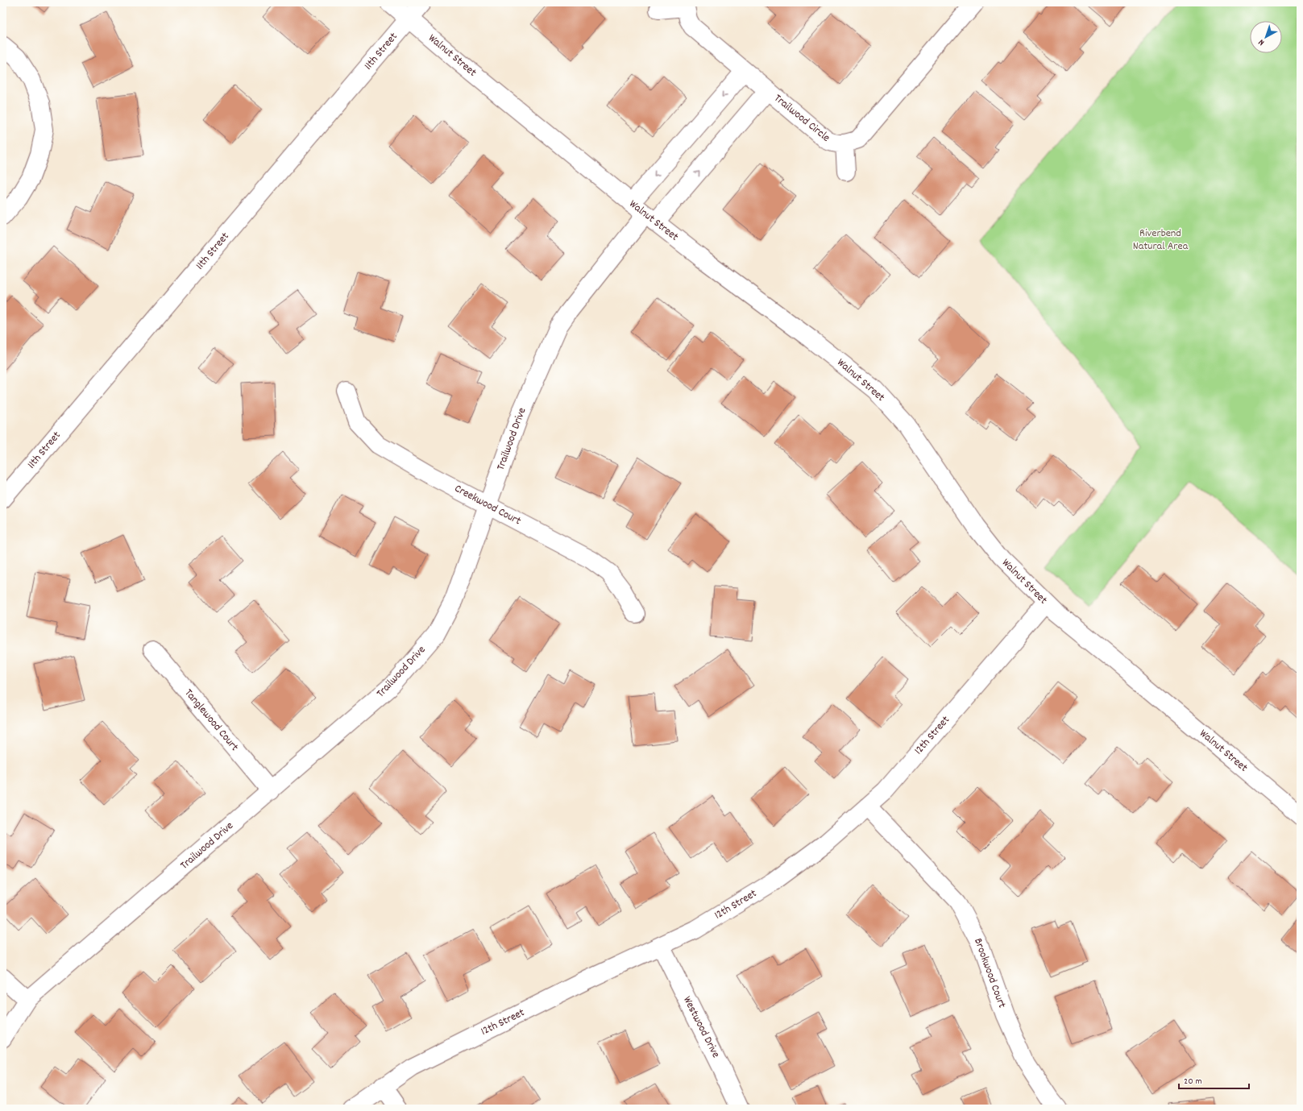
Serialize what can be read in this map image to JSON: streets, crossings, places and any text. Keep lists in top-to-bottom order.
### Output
{
  "streets": {
    "street": [
      "11th Street",
      "Walnut Street",
      "Trailwood Circle",
      "Trailwood Drive",
      "Creekwood Court",
      "Tanglewood Court",
      "12th Street",
      "Brookwood Court",
      "Westwood Drive"
    ]
  },
  "crossings": [
    ["11th Street", "Walnut Street"],
    ["Walnut Street", "Trailwood Drive"],
    ["Walnut Street", "12th Street"],
    ["Trailwood Circle", "Trailwood Drive"],
    ["Trailwood Drive", "Creekwood Court"],
    ["Trailwood Drive", "Tanglewood Court"],
    ["12th Street", "Brookwood Court"],
    ["12th Street", "Westwood Drive"]
  ],
  "parks": ["Riverbend Natural Area"],
  "scale_bar": "20 m",
  "north": "bottom left"
}
